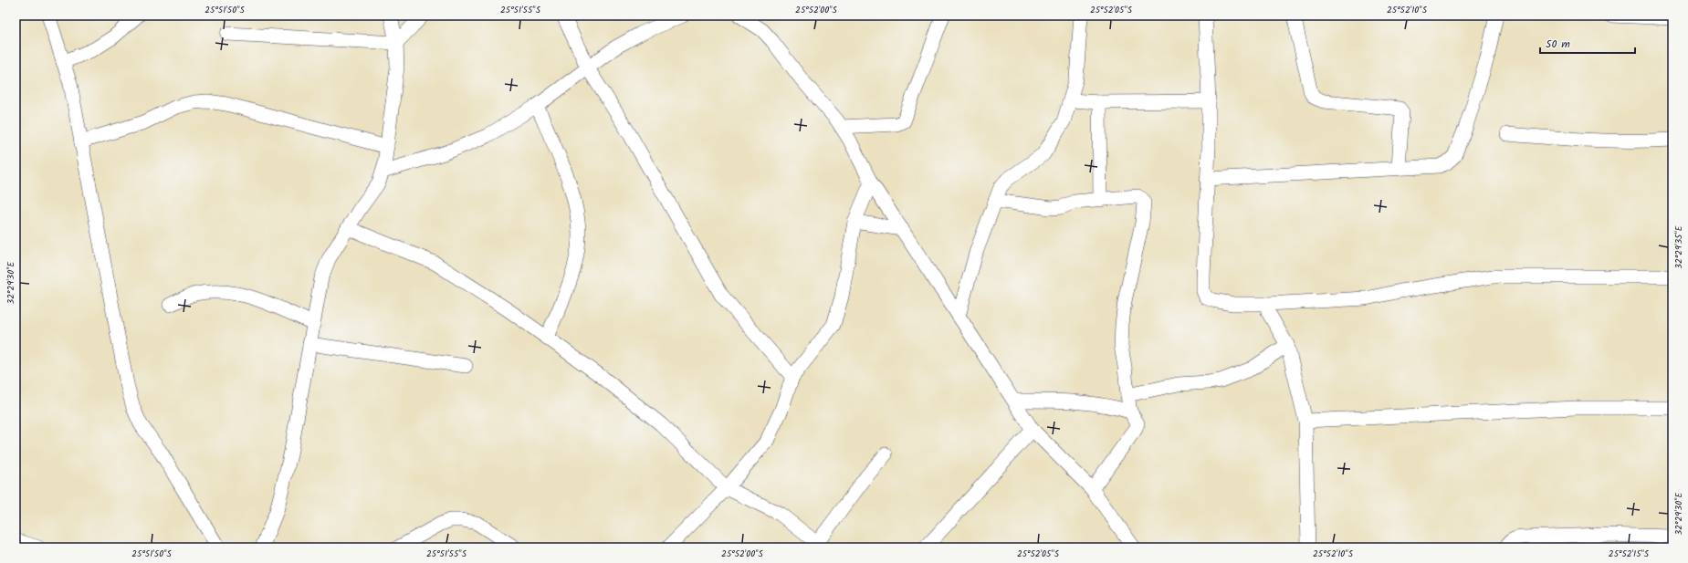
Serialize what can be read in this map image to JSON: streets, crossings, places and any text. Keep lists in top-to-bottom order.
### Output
{
  "scale_bar": "50 m",
  "coordinates": [
    "25°51'50\"S",
    "25°51'55\"S",
    "25°52'00\"S",
    "25°52'05\"S",
    "25°52'10\"S",
    "32°29'35\"E",
    "32°29'30\"E",
    "25°52'15\"S"
  ]
}
